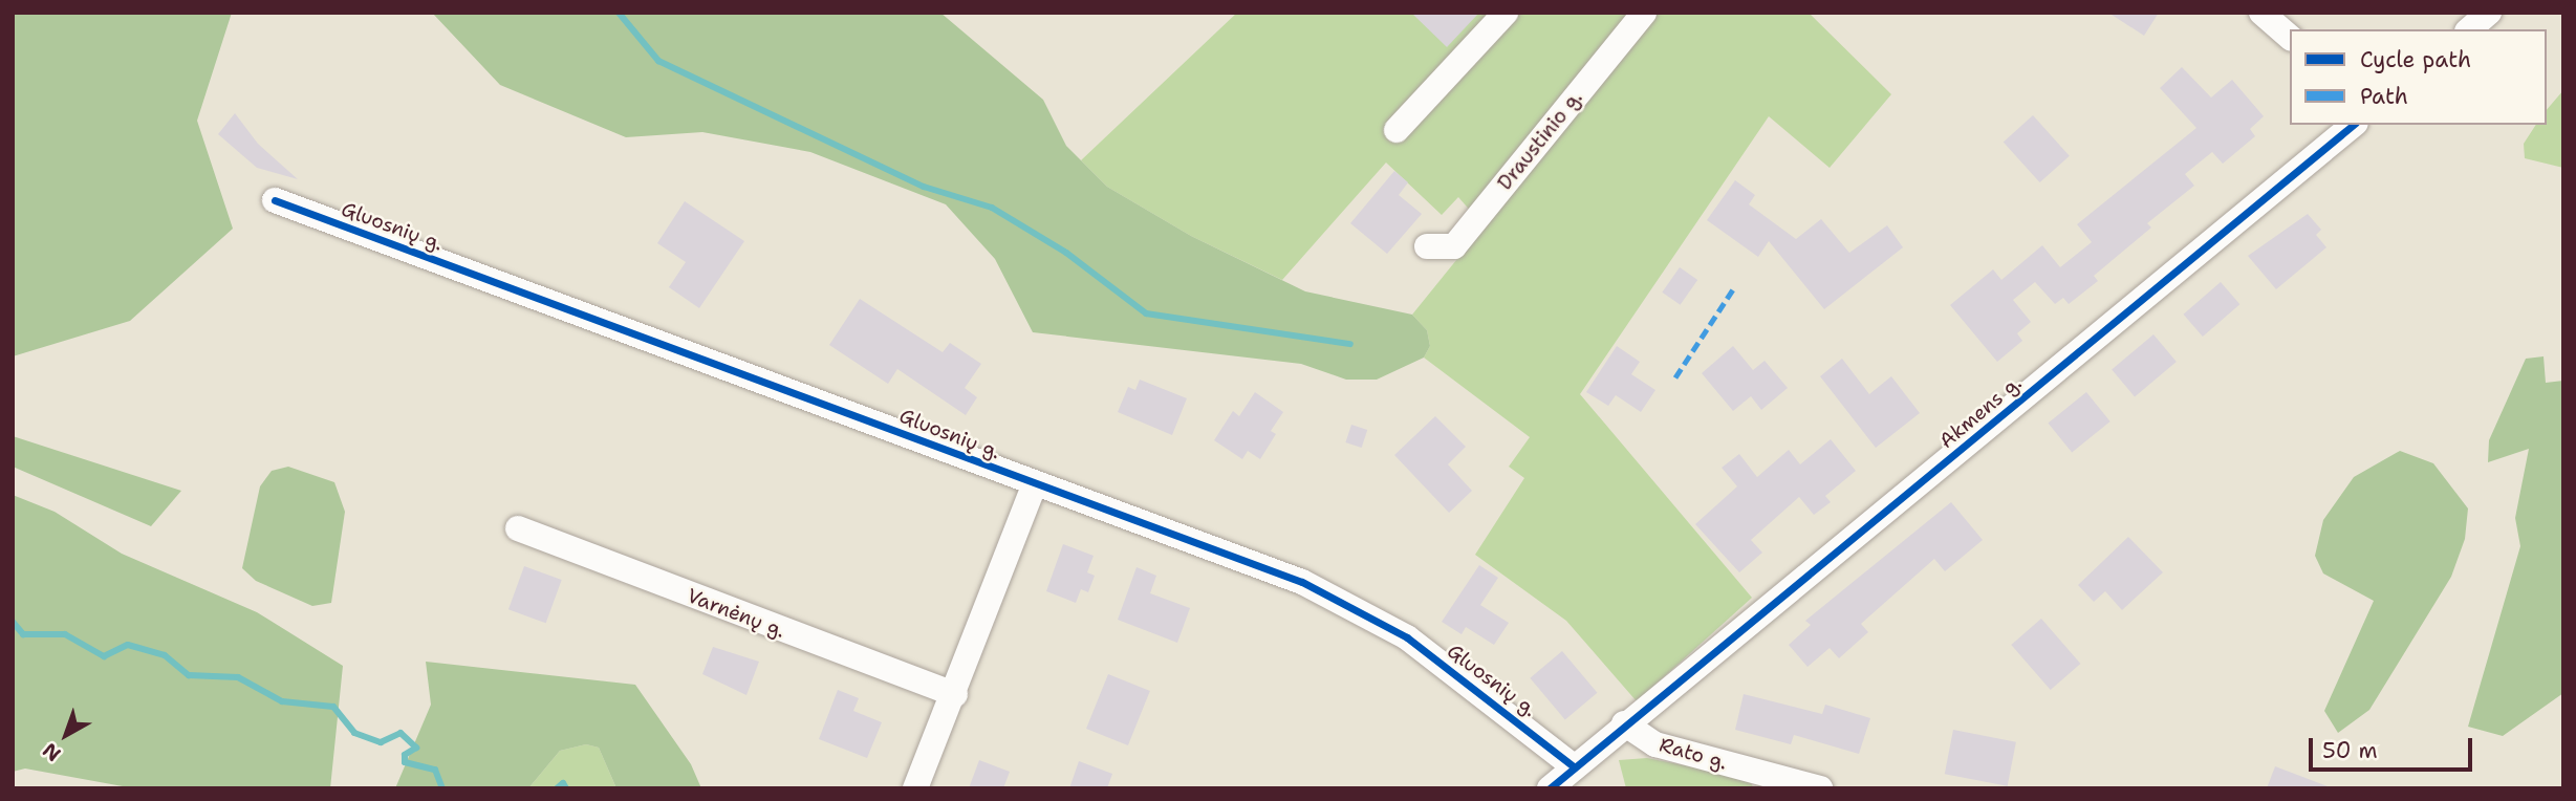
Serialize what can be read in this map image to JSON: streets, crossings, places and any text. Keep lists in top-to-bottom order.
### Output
{
  "streets": {
    "street": [
      "Draustinio g.",
      "Gluosnių g.",
      "Akmens g.",
      "Varnėnų g.",
      "Rato g."
    ]
  },
  "crossings": [
    ["Akmens g.", "Rato g."]
  ],
  "legend": ["Cycle path", "Path"],
  "scale_bar": "50 m",
  "north": "bottom left"
}
